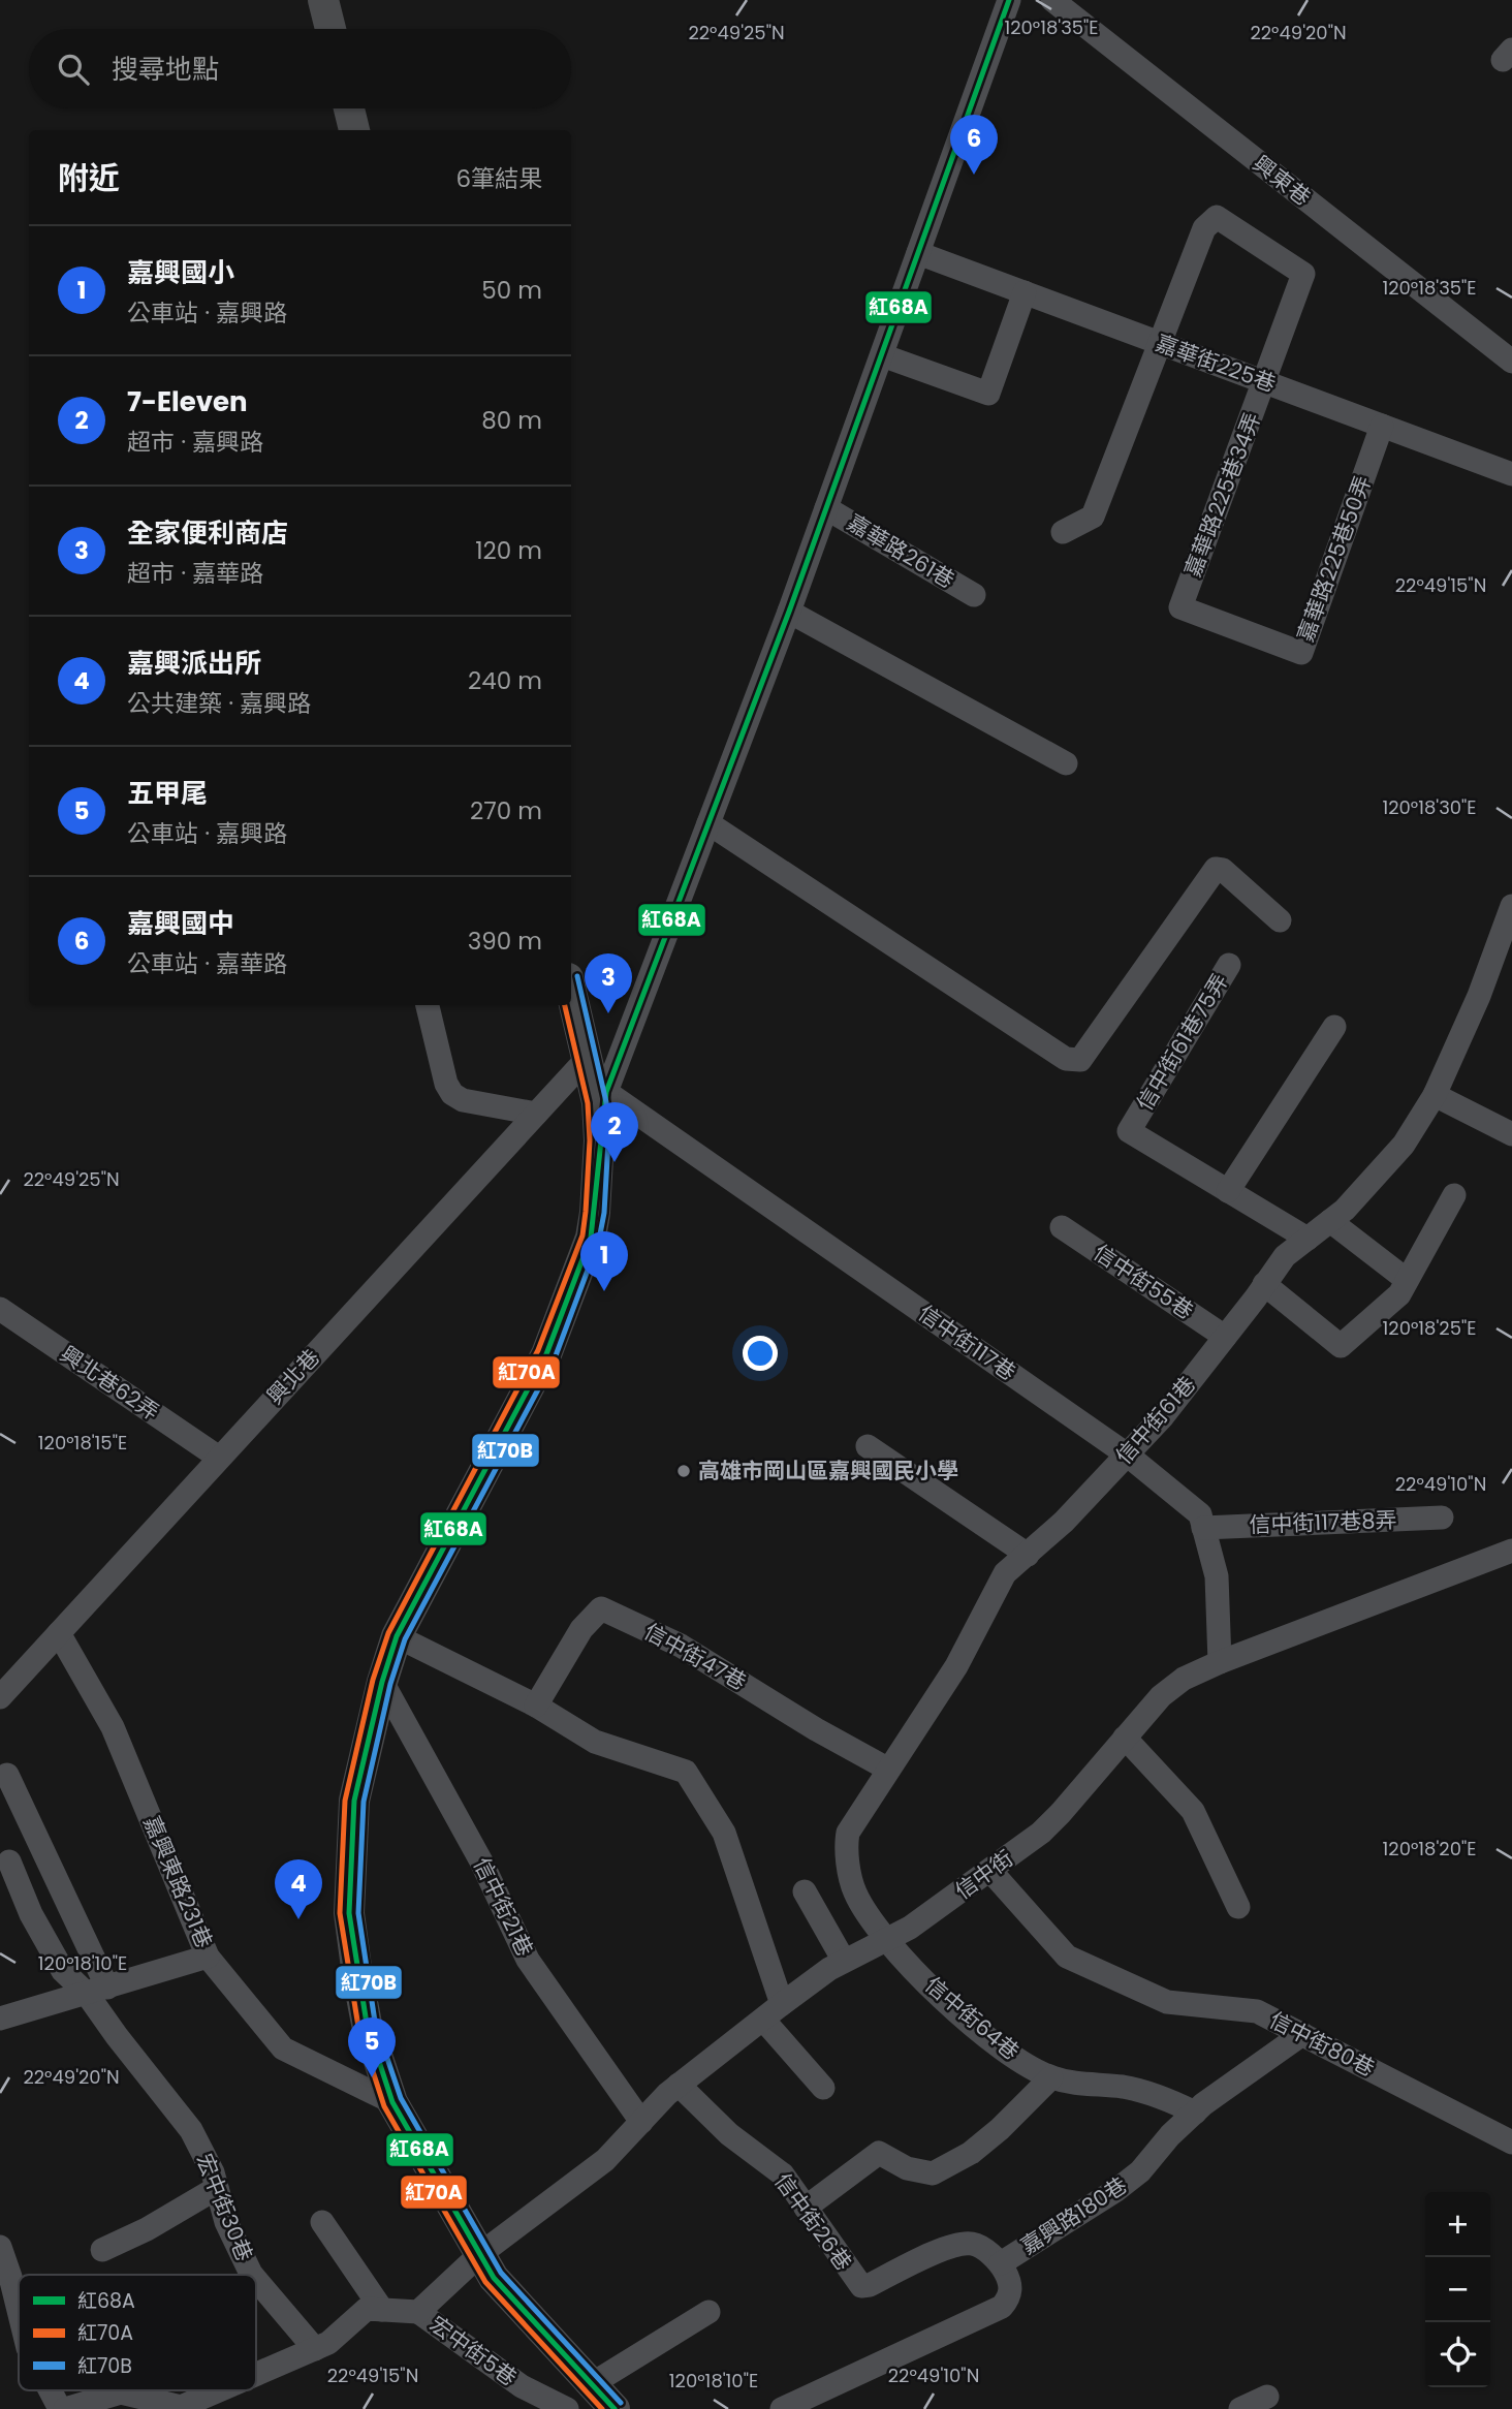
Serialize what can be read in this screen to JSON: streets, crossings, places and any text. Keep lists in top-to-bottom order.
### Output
{
  "streets": {
    "street": [
      "興東巷",
      "嘉華街225巷",
      "嘉華路225巷34弄",
      "嘉華路261巷",
      "嘉華路225巷50弄",
      "信中街61巷75弄",
      "信中街55巷",
      "信中街117巷",
      "興北巷",
      "興北巷62弄",
      "信中街61巷",
      "信中街117巷8弄",
      "信中街47巷",
      "信中街",
      "嘉興東路231巷",
      "信中街21巷",
      "信中街64巷",
      "信中街80巷",
      "宏中街30巷",
      "嘉興路180巷",
      "信中街26巷",
      "宏中街5巷"
    ]
  },
  "crossings": [
    ["嘉華街225巷", "嘉華路225巷34弄"],
    ["嘉華街225巷", "嘉華路225巷50弄"],
    ["嘉華路225巷34弄", "嘉華路225巷50弄"],
    ["信中街61巷75弄", "信中街61巷"],
    ["信中街55巷", "信中街61巷"],
    ["信中街117巷", "信中街61巷"],
    ["信中街117巷", "信中街117巷8弄"],
    ["信中街117巷", "信中街"],
    ["興北巷", "興北巷62弄"],
    ["興北巷", "嘉興東路231巷"],
    ["信中街61巷", "信中街47巷"],
    ["信中街61巷", "信中街"],
    ["信中街61巷", "信中街64巷"],
    ["信中街", "信中街21巷"],
    ["信中街", "信中街64巷"],
    ["信中街", "信中街80巷"],
    ["信中街", "信中街26巷"],
    ["信中街", "宏中街5巷"],
    ["信中街64巷", "嘉興路180巷"],
    ["信中街80巷", "嘉興路180巷"],
    ["嘉興路180巷", "信中街26巷"]
  ],
  "places": ["高雄市岡山區嘉興國民小學"],
  "lines": ["transit line 紅68A", "transit line 紅70B", "transit line 紅70A"],
  "legend": ["紅68A", "紅70A", "紅70B"],
  "page": {
    "search": "搜尋地點",
    "pins": [
      "6",
      "3",
      "2",
      "1",
      "4",
      "5"
    ],
    "heading": ["附近", "6筆結果"],
    "list": [
      {
        "mark": "1",
        "name": "嘉興國小",
        "note": "公車站 · 嘉興路",
        "value": "50 m"
      },
      {
        "mark": "2",
        "name": "7-Eleven",
        "note": "超市 · 嘉興路",
        "value": "80 m"
      },
      {
        "mark": "3",
        "name": "全家便利商店",
        "note": "超市 · 嘉華路",
        "value": "120 m"
      },
      {
        "mark": "4",
        "name": "嘉興派出所",
        "note": "公共建築 · 嘉興路",
        "value": "240 m"
      },
      {
        "mark": "5",
        "name": "五甲尾",
        "note": "公車站 · 嘉興路",
        "value": "270 m"
      },
      {
        "mark": "6",
        "name": "嘉興國中",
        "note": "公車站 · 嘉華路",
        "value": "390 m"
      }
    ],
    "map_buttons": ["+", "−"]
  },
  "coordinates": [
    "120°18'35\"E",
    "22°49'25\"N",
    "22°49'20\"N",
    "22°49'15\"N",
    "120°18'30\"E",
    "120°18'25\"E",
    "120°18'15\"E",
    "22°49'10\"N",
    "120°18'20\"E",
    "120°18'10\"E"
  ]
}
